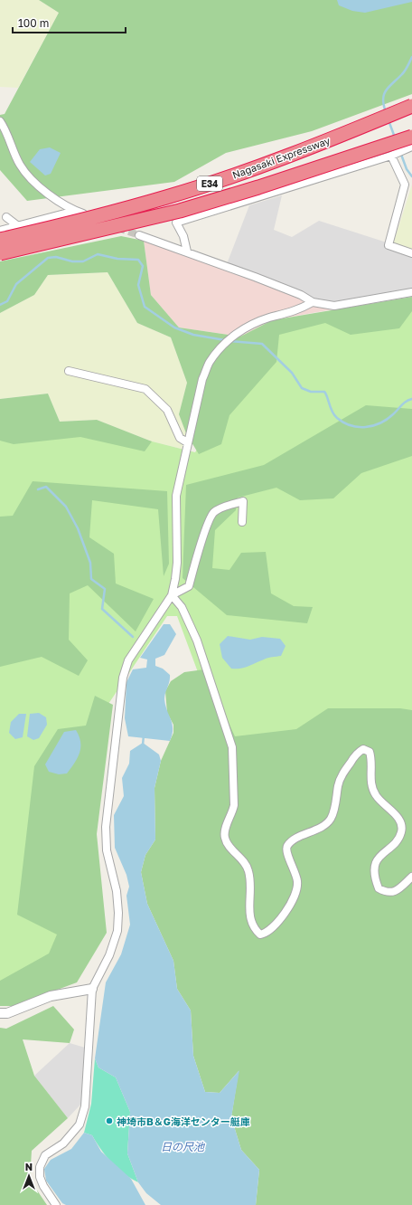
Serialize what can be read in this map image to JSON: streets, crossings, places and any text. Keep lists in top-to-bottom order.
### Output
{
  "streets": {
    "highway": ["Nagasaki Expressway", "E34"]
  },
  "water": ["日の尺池"],
  "places": ["神埼市B＆G海洋センター艇庫"],
  "scale_bar": "100 m",
  "north": "top"
}
